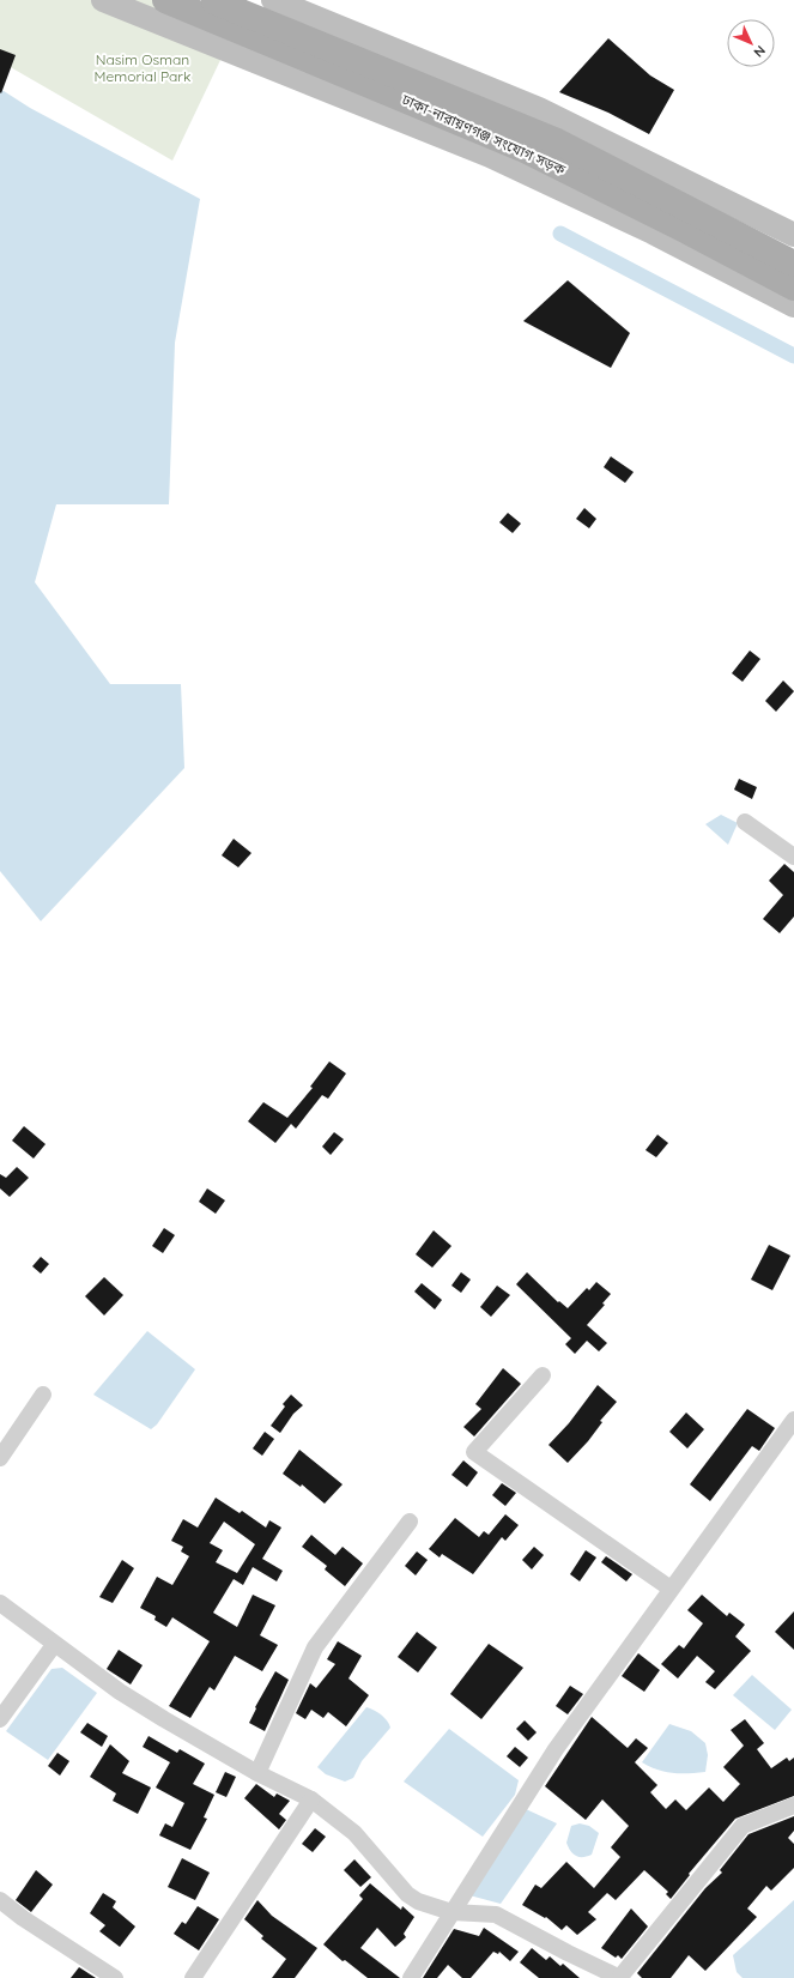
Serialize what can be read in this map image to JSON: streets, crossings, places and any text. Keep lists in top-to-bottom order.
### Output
{
  "streets": {
    "main road": ["ঢাকা-নারায়ণগঞ্জ সংযোগ সড়ক"]
  },
  "parks": ["Nasim Osman Memorial Park"],
  "north": "bottom right"
}
